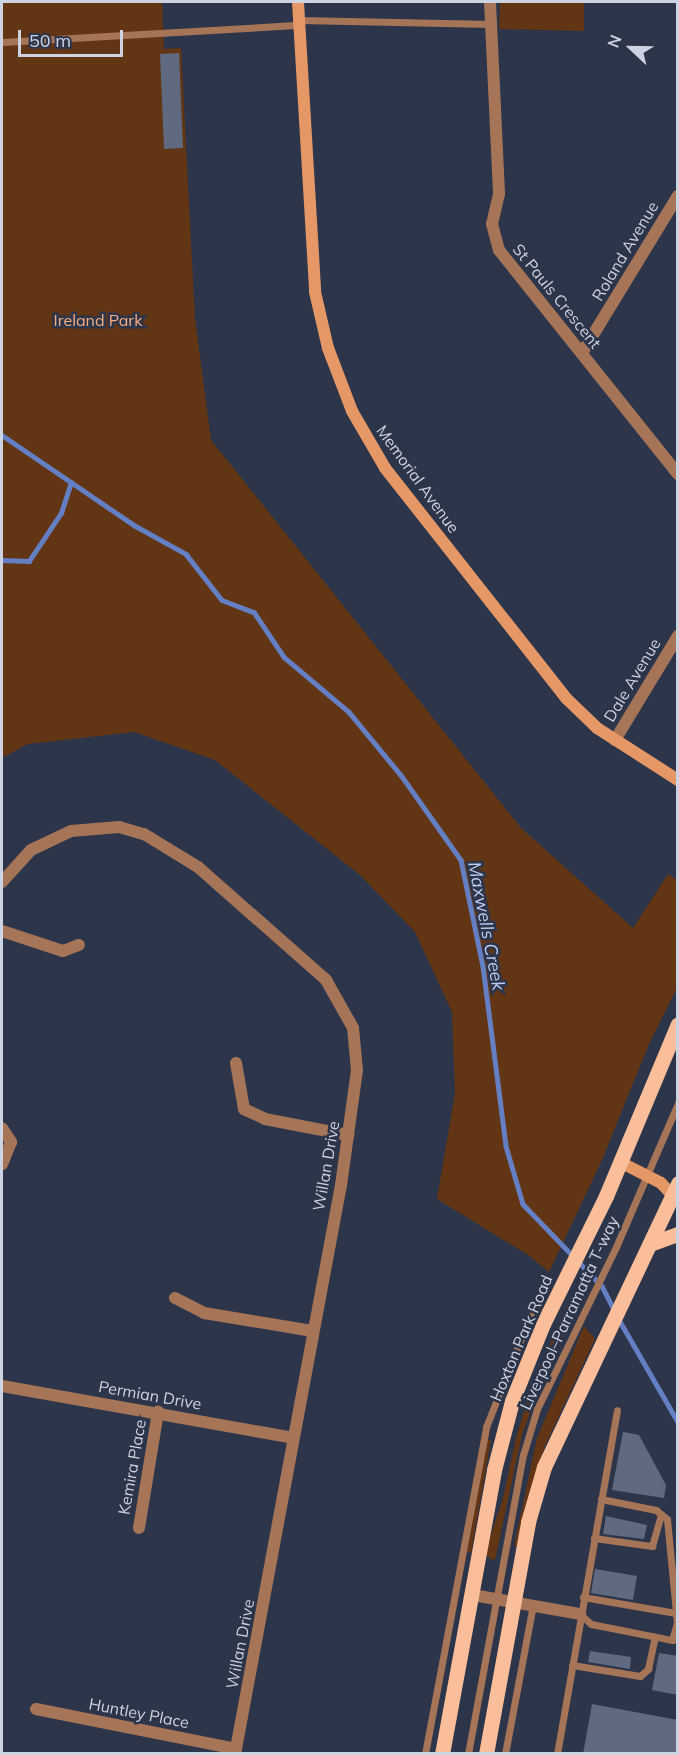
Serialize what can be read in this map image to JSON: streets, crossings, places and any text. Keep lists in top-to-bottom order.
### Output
{
  "streets": {
    "main road": ["Hoxton Park Road"],
    "street": [
      "Roland Avenue",
      "St Pauls Crescent",
      "Memorial Avenue",
      "Dale Avenue",
      "Willan Drive",
      "Permian Drive",
      "Kemira Place",
      "Huntley Place"
    ],
    "lane": ["Liverpool–Parramatta T-way"]
  },
  "crossings": [
    ["Roland Avenue", "St Pauls Crescent"],
    ["Memorial Avenue", "Dale Avenue"],
    ["Willan Drive", "Permian Drive"],
    ["Willan Drive", "Huntley Place"],
    ["Permian Drive", "Kemira Place"]
  ],
  "water": ["Maxwells Creek"],
  "parks": ["Ireland Park"],
  "scale_bar": "50 m",
  "north": "left"
}
